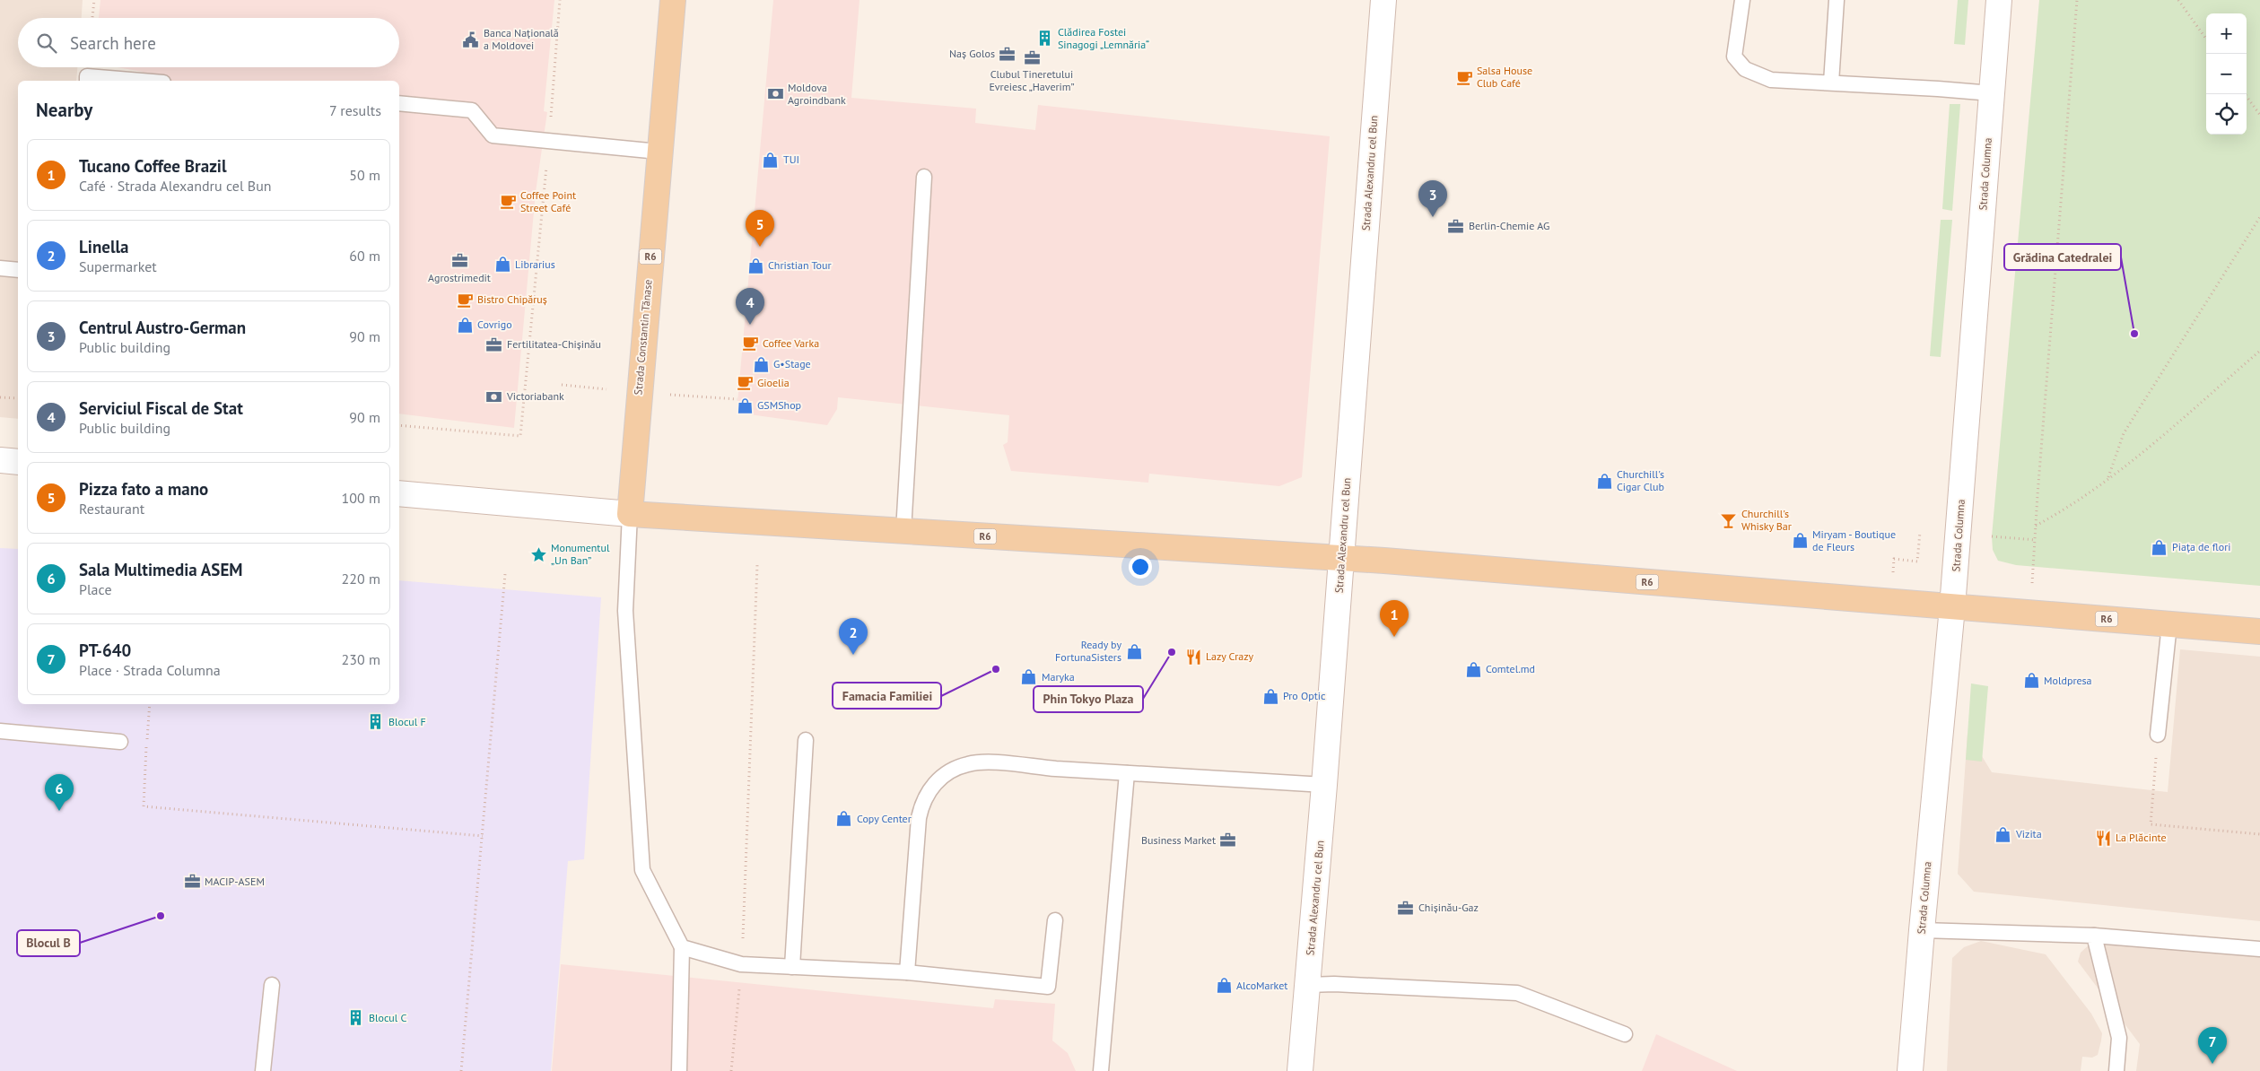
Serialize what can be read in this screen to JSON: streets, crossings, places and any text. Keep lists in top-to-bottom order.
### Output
{
  "streets": {
    "main road": [
      "Strada Alexandru cel Bun",
      "Strada Columna",
      "R6",
      "Strada Constantin Tănase"
    ]
  },
  "crossings": [
    ["Strada Alexandru cel Bun", "R6"],
    ["Strada Columna", "R6"],
    ["R6", "Strada Constantin Tănase"]
  ],
  "places": {
    "building": ["Clădirea Fostei Sinagogi „Lemnăria“", "Blocul F", "Blocul C"],
    "public building": ["Banca Națională a Moldovei"],
    "office": [
      "Naș Golos",
      "Clubul Tineretului Evreiesc „Haverim”",
      "Berlin-Chemie AG",
      "Agrostrimedit",
      "Fertilitatea-Chișinău",
      "Business Market",
      "MACIP-ASEM",
      "Chișinău-Gaz"
    ],
    "cafe": [
      "Salsa House Club Café",
      "Coffee Point Street Café",
      "Bistro Chipăruș",
      "Coffee Varka",
      "Gioelia"
    ],
    "bank": ["Moldova Agroindbank", "Victoriabank"],
    "shop": [
      "TUI",
      "Librarius",
      "Christian Tour",
      "Covrigo",
      "G•Stage",
      "GSMShop",
      "Churchill's Cigar Club",
      "Miryam - Boutique de Fleurs",
      "Piața de flori",
      "Ready by FortunaSisters",
      "Comtel.md",
      "Maryka",
      "Moldpresa",
      "Pro Optic",
      "Copy Center",
      "Vizita",
      "AlcoMarket"
    ],
    "other": [
      "Grădina Catedralei",
      "Phin Tokyo Plaza",
      "Famacia Familiei",
      "Blocul B"
    ],
    "bar": ["Churchill's Whisky Bar"],
    "place": ["Monumentul „Un Ban”"],
    "restaurant": ["Lazy Crazy", "La Plăcinte"]
  },
  "page": {
    "map_buttons": ["+", "−"],
    "search": "Search here",
    "heading": ["Nearby", "7 results"],
    "list": [
      {
        "mark": "1",
        "name": "Tucano Coffee Brazil",
        "note": "Café · Strada Alexandru cel Bun",
        "value": "50 m"
      },
      {
        "mark": "2",
        "name": "Linella",
        "note": "Supermarket",
        "value": "60 m"
      },
      {
        "mark": "3",
        "name": "Centrul Austro-German",
        "note": "Public building",
        "value": "90 m"
      },
      {
        "mark": "4",
        "name": "Serviciul Fiscal de Stat",
        "note": "Public building",
        "value": "90 m"
      },
      {
        "mark": "5",
        "name": "Pizza fato a mano",
        "note": "Restaurant",
        "value": "100 m"
      },
      {
        "mark": "6",
        "name": "Sala Multimedia ASEM",
        "note": "Place",
        "value": "220 m"
      },
      {
        "mark": "7",
        "name": "PT-640",
        "note": "Place · Strada Columna",
        "value": "230 m"
      }
    ],
    "pins": [
      "3",
      "5",
      "4",
      "1",
      "2",
      "6",
      "7"
    ]
  }
}
